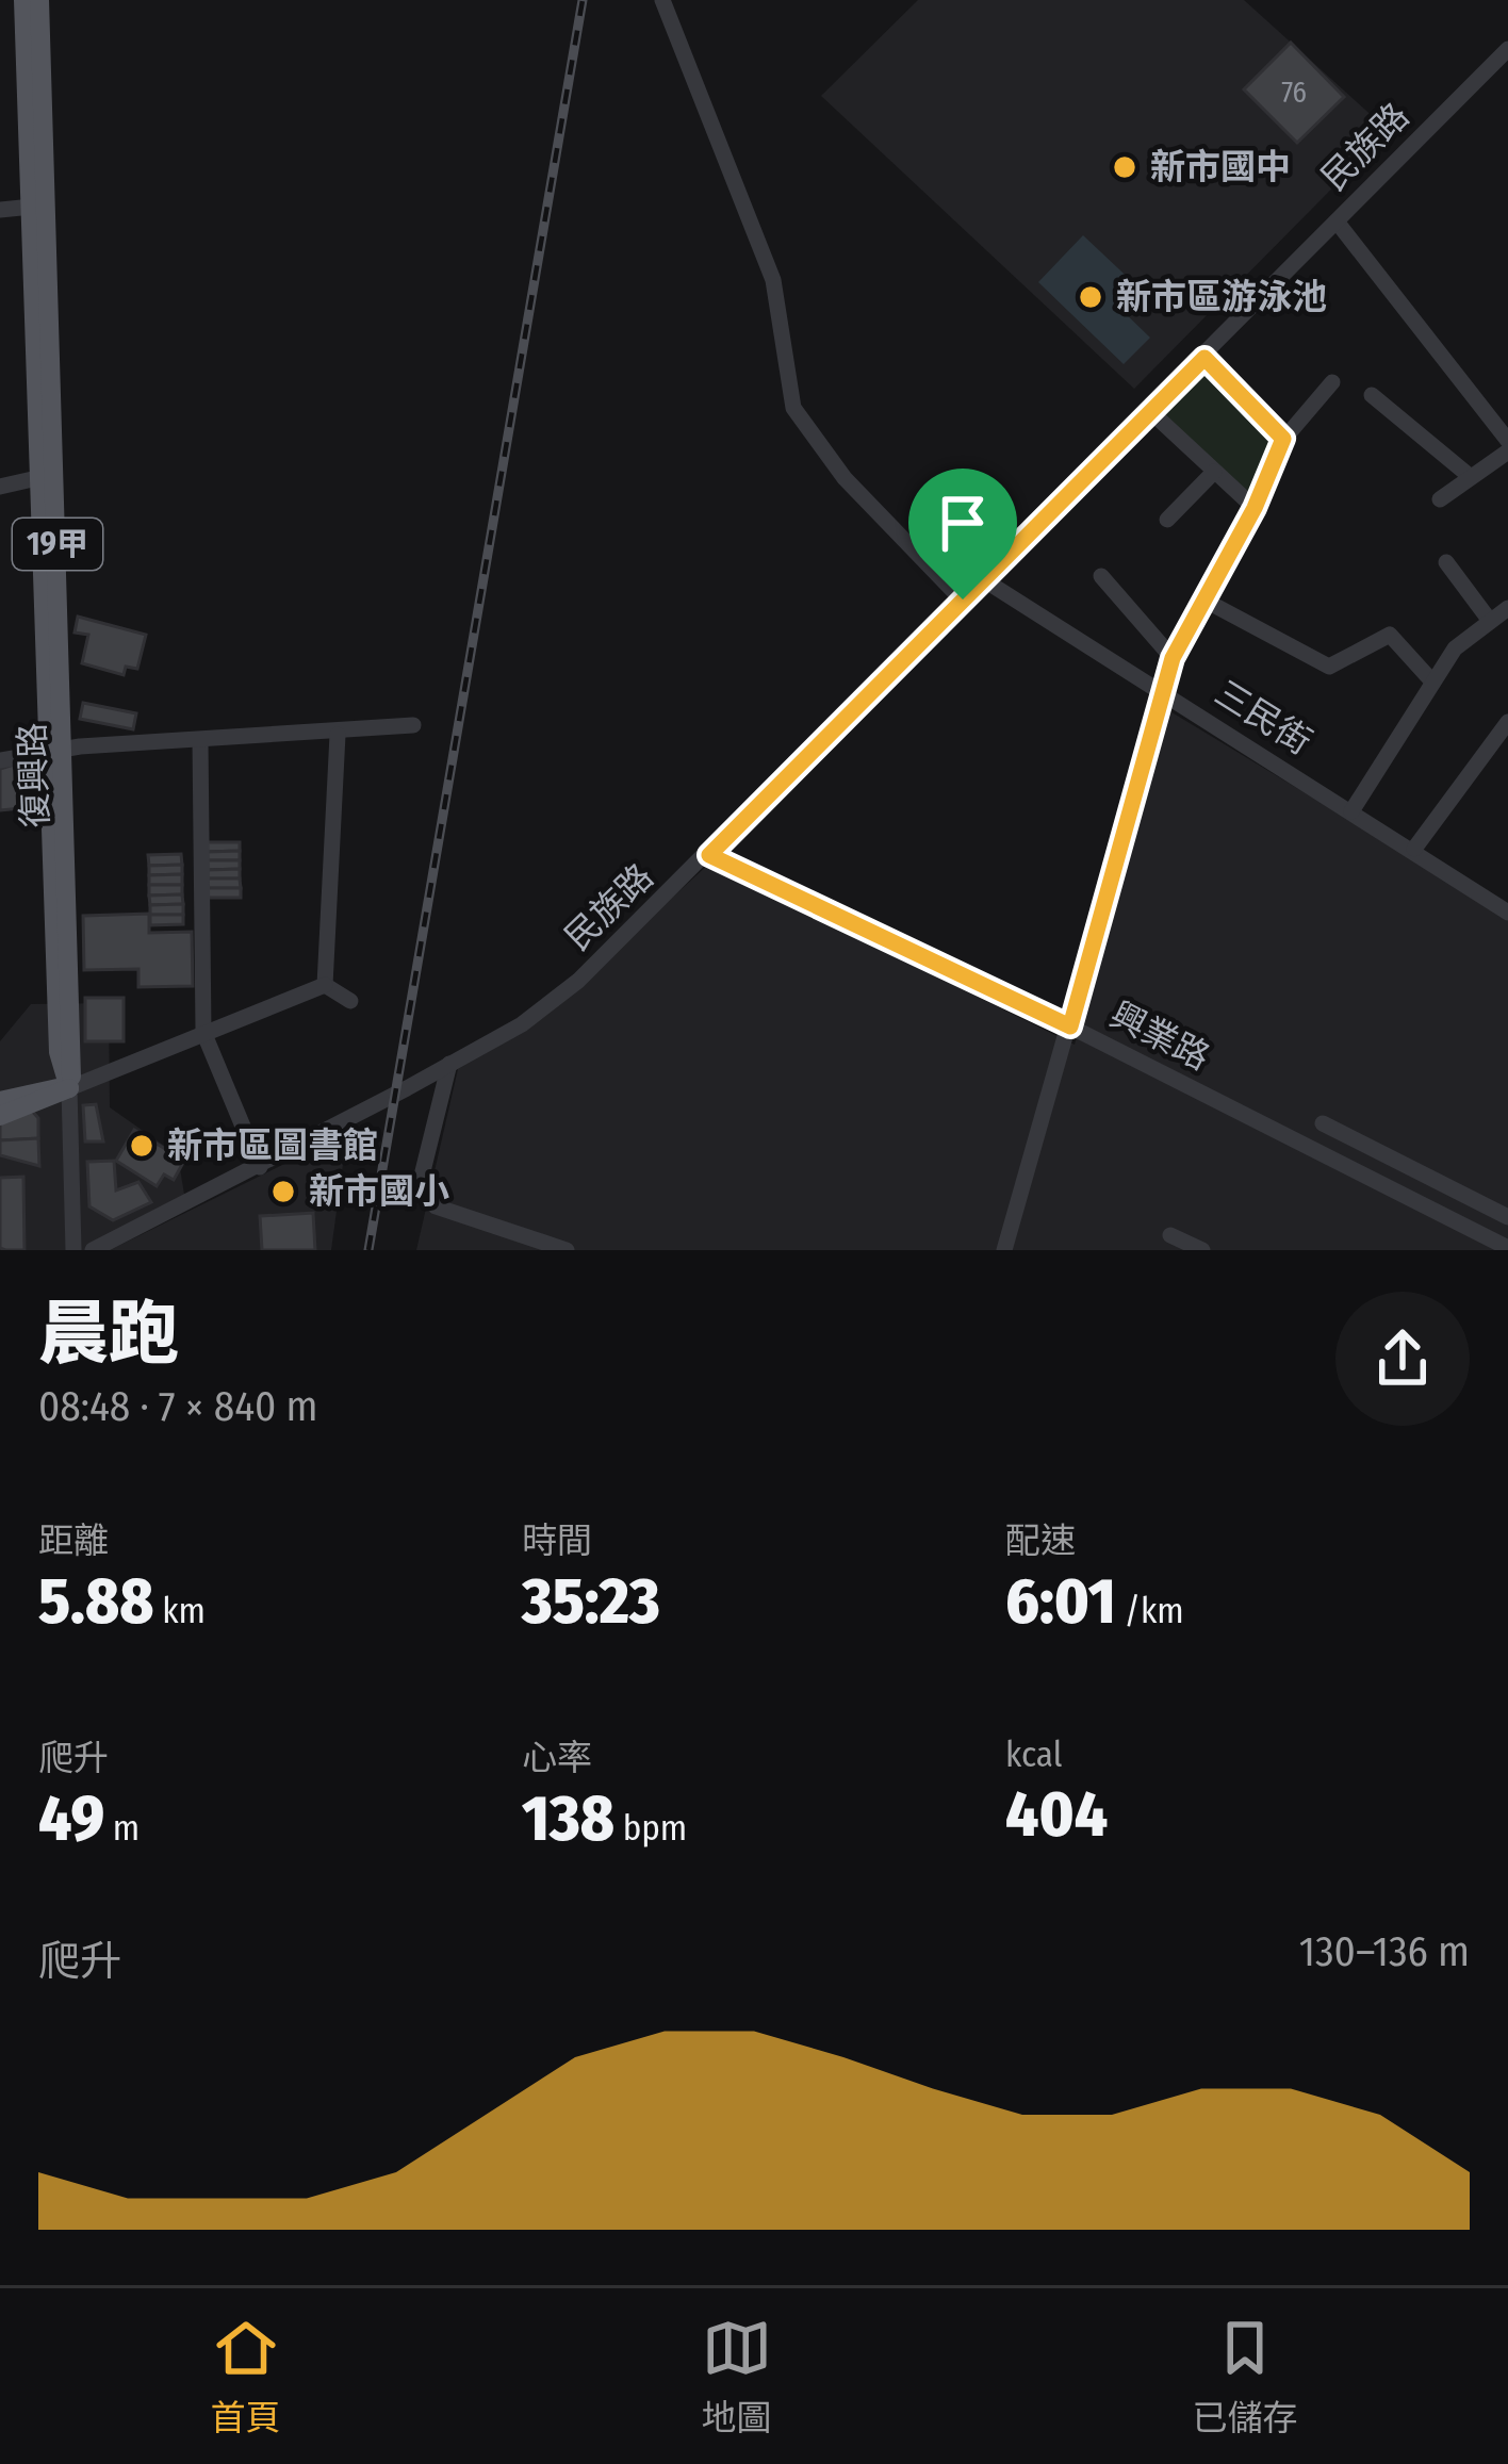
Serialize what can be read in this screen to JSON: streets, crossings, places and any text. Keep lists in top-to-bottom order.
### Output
{
  "streets": {
    "main road": ["19甲", "復興路"],
    "street": ["民族路", "三民街", "興業路"]
  },
  "crossings": [
    ["民族路", "三民街"],
    ["民族路", "興業路"]
  ],
  "places": [
    "新市國中",
    "新市區游泳池",
    "新市區圖書館",
    "新市國小"
  ],
  "house_numbers": ["76"],
  "page": {
    "heading": ["晨跑", "08:48 · 7 × 840 m"],
    "stats": [
      ["距離", "5.88 km"],
      ["時間", "35:23"],
      ["配速", "6:01 /km"],
      ["爬升", "49 m"],
      ["心率", "138 bpm"],
      ["kcal", "404"]
    ],
    "chart": ["爬升", "130–136 m"],
    "tabs": ["首頁", "地圖", "已儲存"]
  }
}
